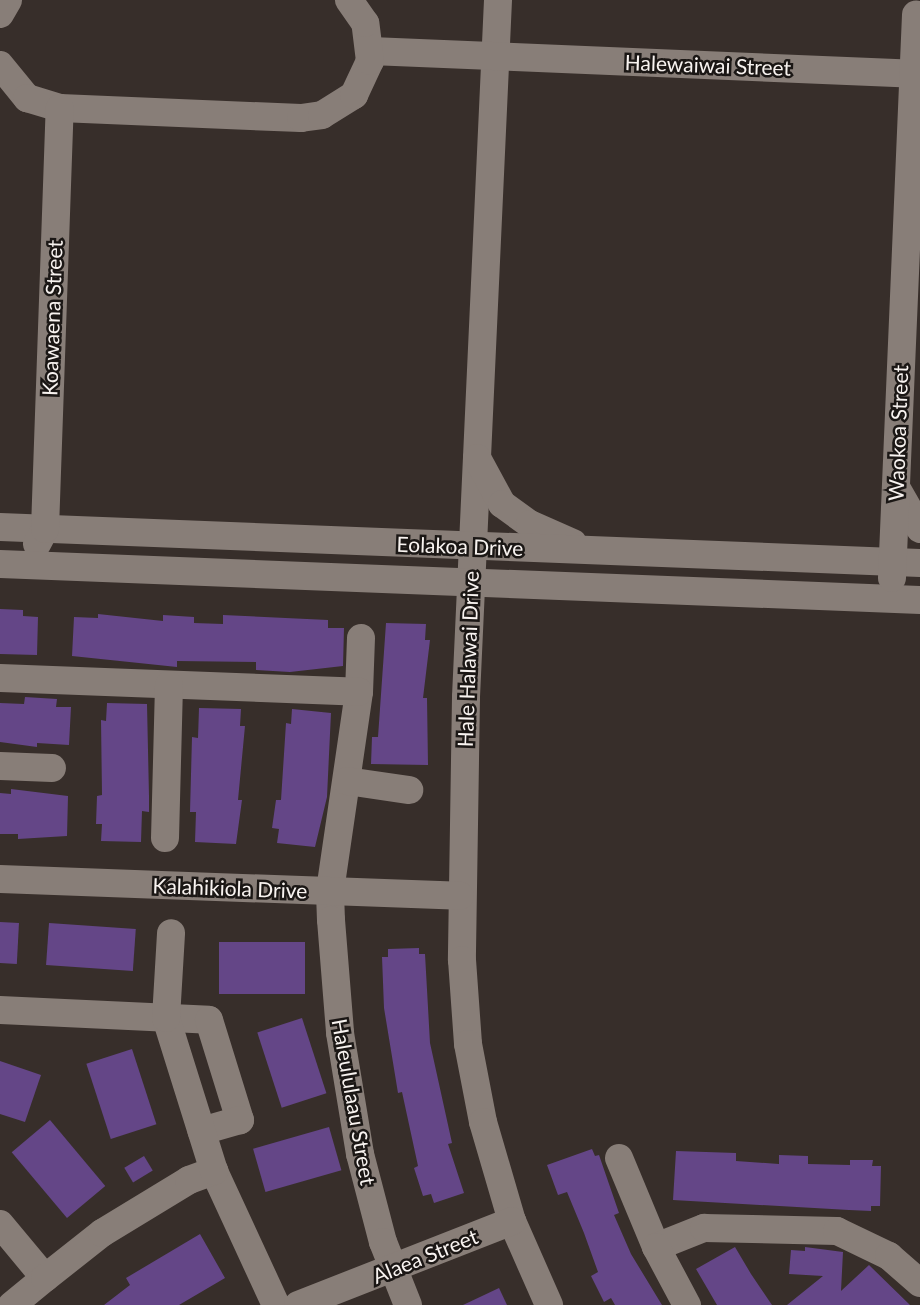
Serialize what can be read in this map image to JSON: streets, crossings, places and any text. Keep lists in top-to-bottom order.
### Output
{
  "streets": {
    "street": [
      "Halewaiwai Street",
      "Koawaena Street",
      "Waokoa Street",
      "Eolakoa Drive",
      "Hale Halawai Drive",
      "Kalahikiola Drive",
      "Haleululaau Street",
      "Alaea Street"
    ]
  },
  "crossings": [
    ["Halewaiwai Street", "Waokoa Street"],
    ["Halewaiwai Street", "Hale Halawai Drive"],
    ["Koawaena Street", "Eolakoa Drive"],
    ["Waokoa Street", "Eolakoa Drive"],
    ["Eolakoa Drive", "Hale Halawai Drive"],
    ["Hale Halawai Drive", "Kalahikiola Drive"],
    ["Hale Halawai Drive", "Alaea Street"],
    ["Kalahikiola Drive", "Haleululaau Street"],
    ["Haleululaau Street", "Alaea Street"]
  ]
}
